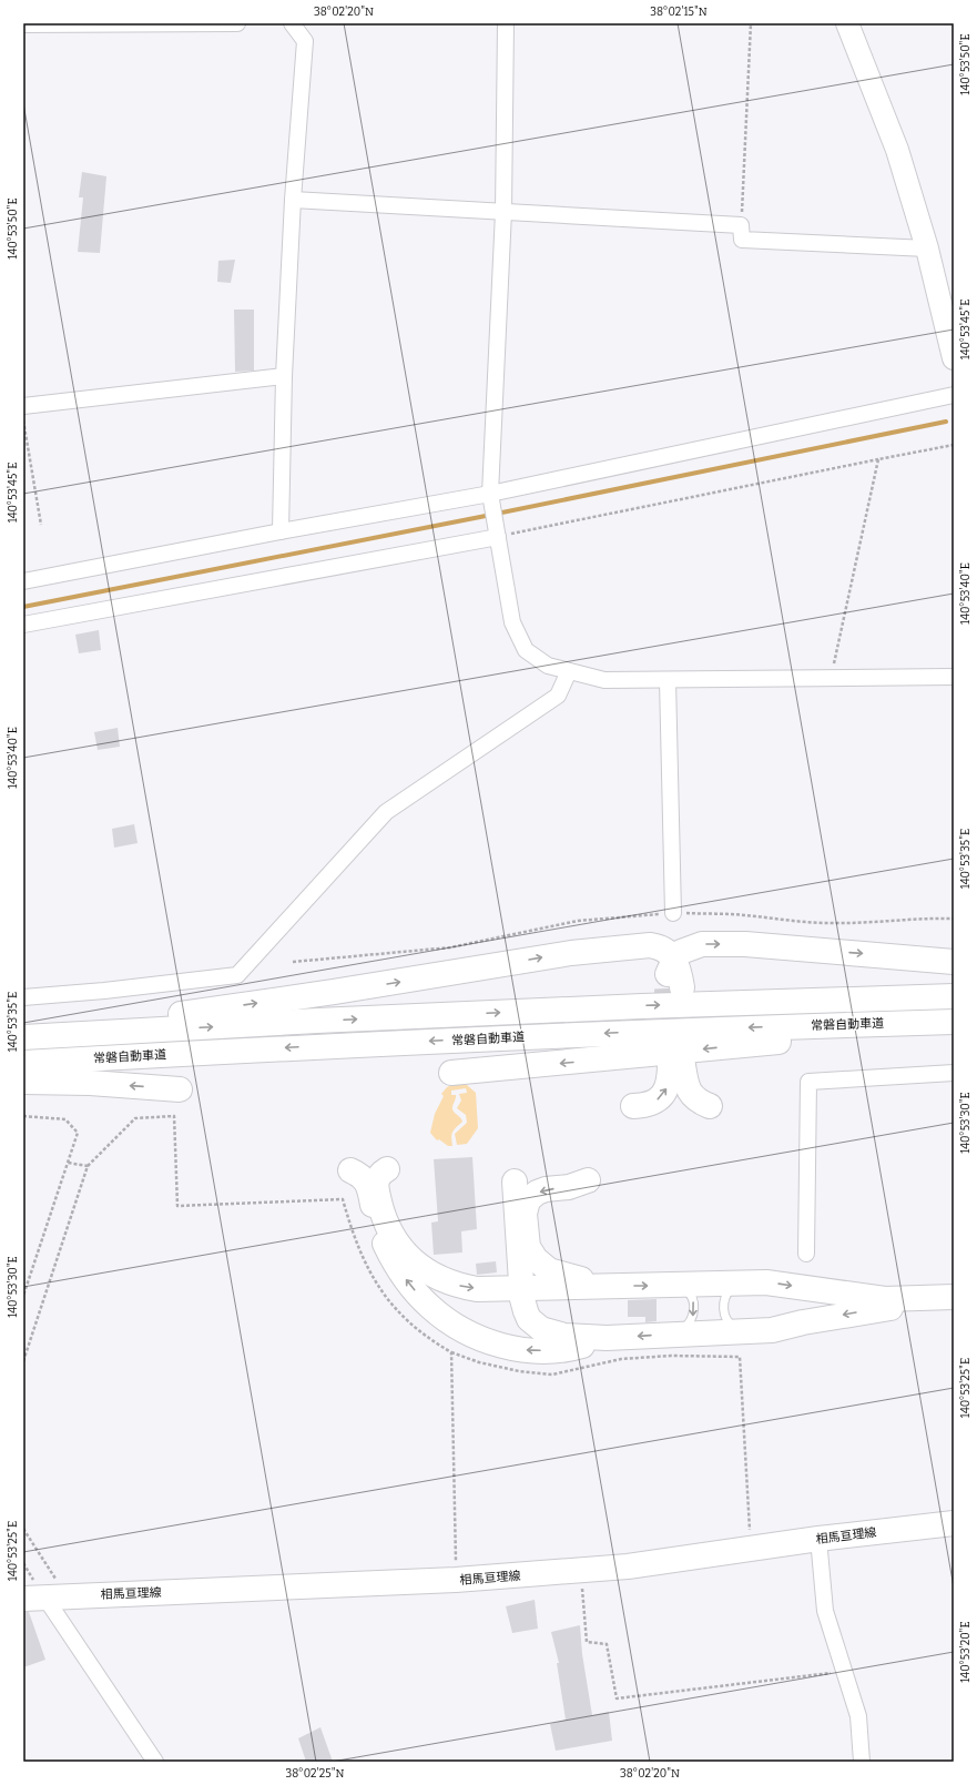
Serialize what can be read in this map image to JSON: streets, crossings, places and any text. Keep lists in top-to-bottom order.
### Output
{
  "streets": {
    "main road": ["常磐自動車道", "相馬亘理線"]
  },
  "coordinates": [
    "38°02'20\"N",
    "38°02'15\"N",
    "140°53'50\"E",
    "140°53'45\"E",
    "140°53'40\"E",
    "140°53'35\"E",
    "140°53'30\"E",
    "140°53'25\"E",
    "140°53'20\"E",
    "38°02'25\"N"
  ]
}
